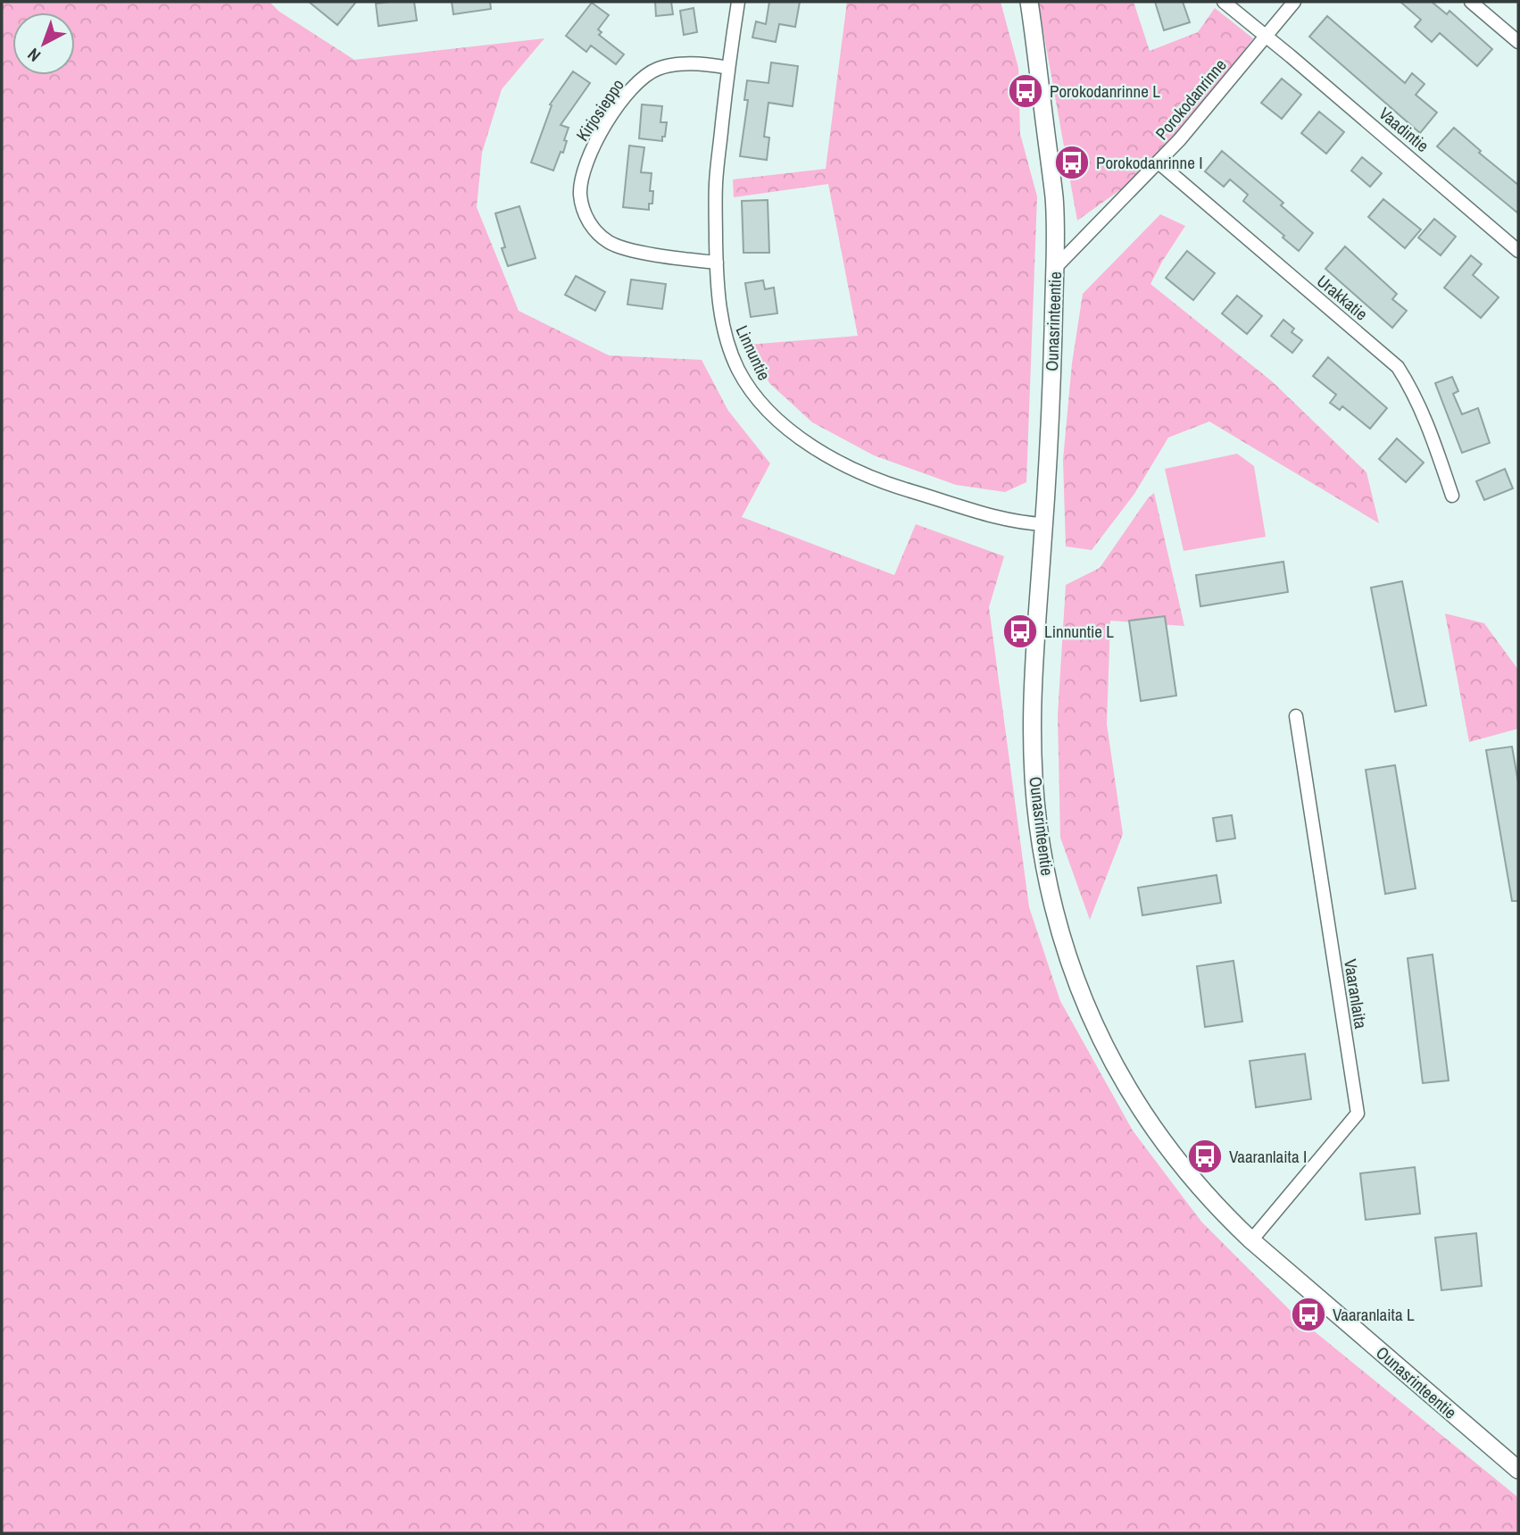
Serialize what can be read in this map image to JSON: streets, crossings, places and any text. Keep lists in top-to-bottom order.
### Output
{
  "streets": {
    "street": [
      "Porokodanrinne",
      "Kirjosieppo",
      "Vaadintie",
      "Urakkatie",
      "Ounasrinteentie",
      "Linnuntie",
      "Vaaranlaita"
    ]
  },
  "crossings": [
    ["Porokodanrinne", "Vaadintie"],
    ["Porokodanrinne", "Urakkatie"],
    ["Porokodanrinne", "Ounasrinteentie"],
    ["Kirjosieppo", "Linnuntie"],
    ["Ounasrinteentie", "Linnuntie"],
    ["Ounasrinteentie", "Vaaranlaita"]
  ],
  "places": {
    "bus stop": [
      "Porokodanrinne L",
      "Porokodanrinne I",
      "Linnuntie L",
      "Vaaranlaita I",
      "Vaaranlaita L"
    ]
  },
  "north": "bottom left"
}
